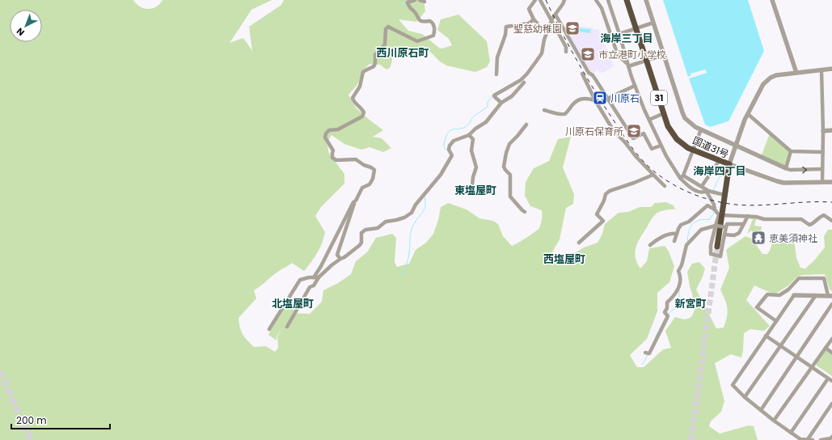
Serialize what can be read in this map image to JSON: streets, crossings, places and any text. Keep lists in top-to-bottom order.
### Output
{
  "streets": {
    "highway": ["31", "国道31号"]
  },
  "districts": [
    "海岸三丁目",
    "西川原石町",
    "海岸四丁目",
    "東塩屋町",
    "西塩屋町",
    "北塩屋町",
    "新宮町"
  ],
  "places": {
    "school or university": ["聖慈幼稚園", "市立港町小学校", "川原石保育所"],
    "station": ["川原石"],
    "temple": ["恵美須神社"]
  },
  "scale_bar": "200 m",
  "north": "bottom left"
}
